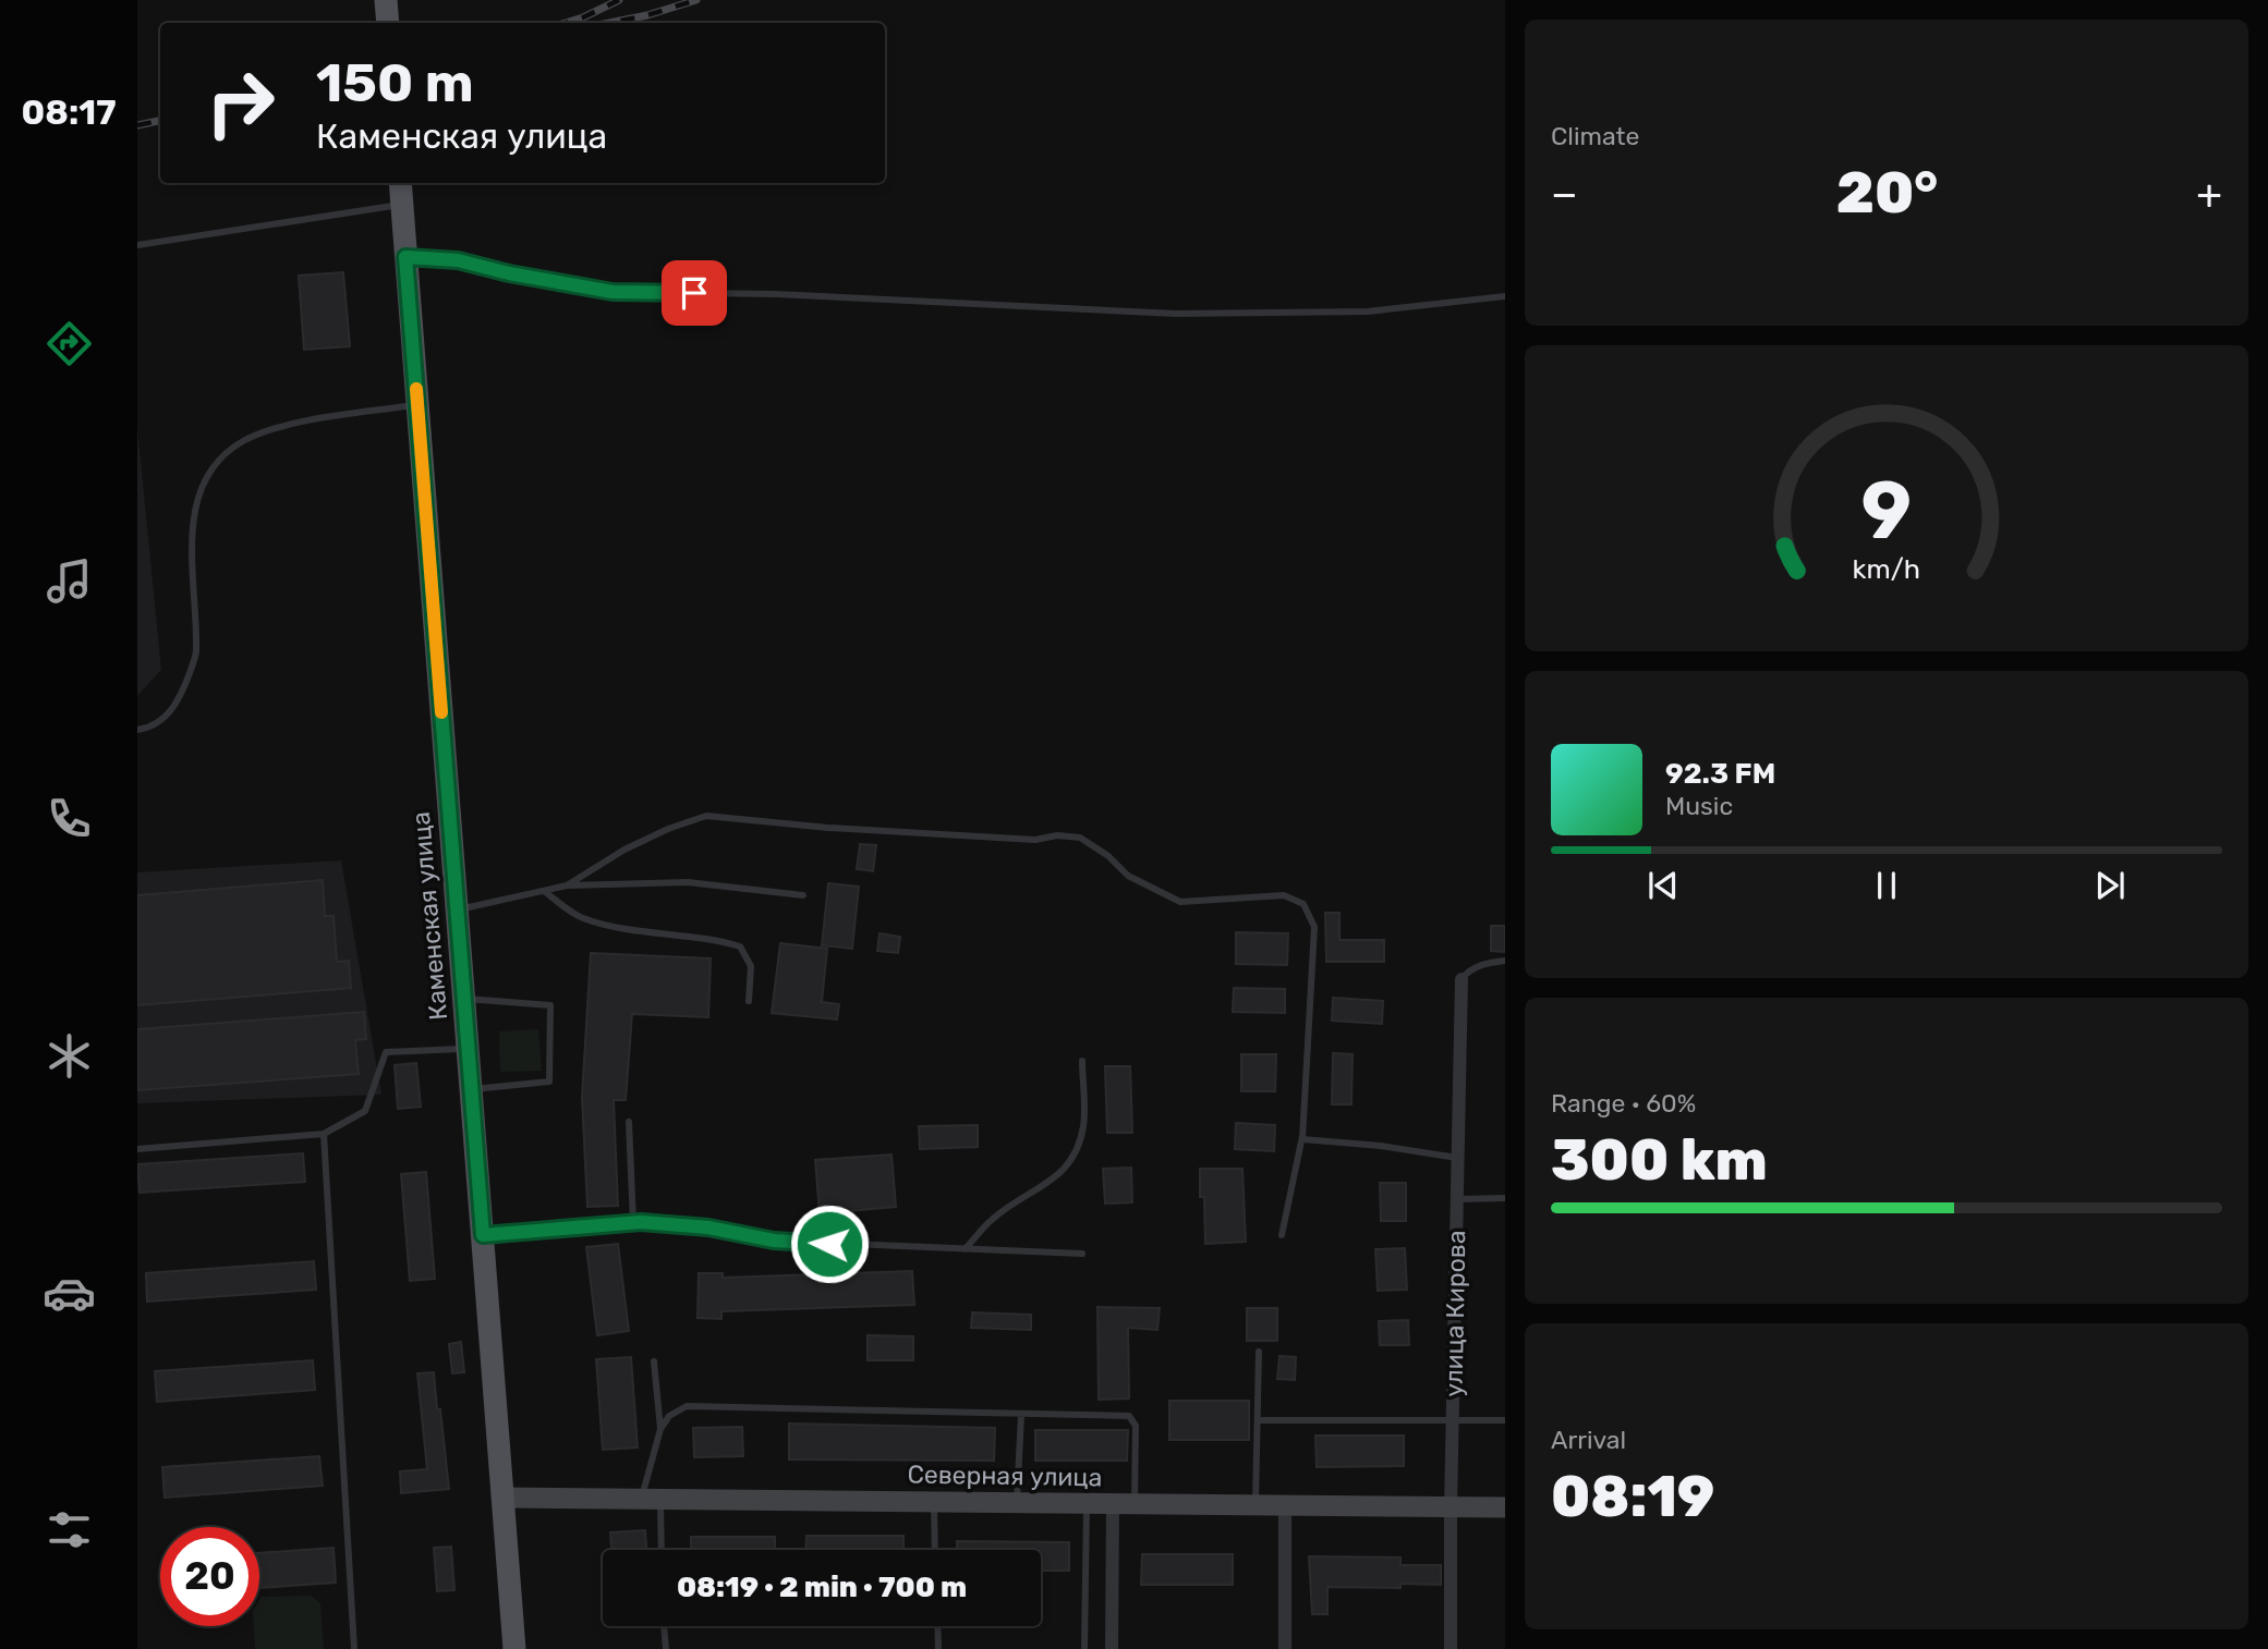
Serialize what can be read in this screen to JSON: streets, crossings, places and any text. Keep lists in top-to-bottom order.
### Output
{
  "streets": {
    "main road": ["Каменская улица"],
    "street": ["улица Кирова", "Северная улица"]
  },
  "crossings": [
    ["Каменская улица", "Северная улица"],
    ["улица Кирова", "Северная улица"]
  ],
  "page": {
    "tabs": "08:17",
    "tile": [
      "Climate",
      ["Range · 60%", "300 km"],
      ["Arrival", "08:19"]
    ],
    "turn": ["150 m", "Каменская улица"],
    "heat": ["−", "20°", "+"],
    "song": ["92.3 FM", "Music"],
    "limit": "20",
    "trip": "08:19 · 2 min · 700 m",
    "gauge": ["9", "km/h"]
  }
}
